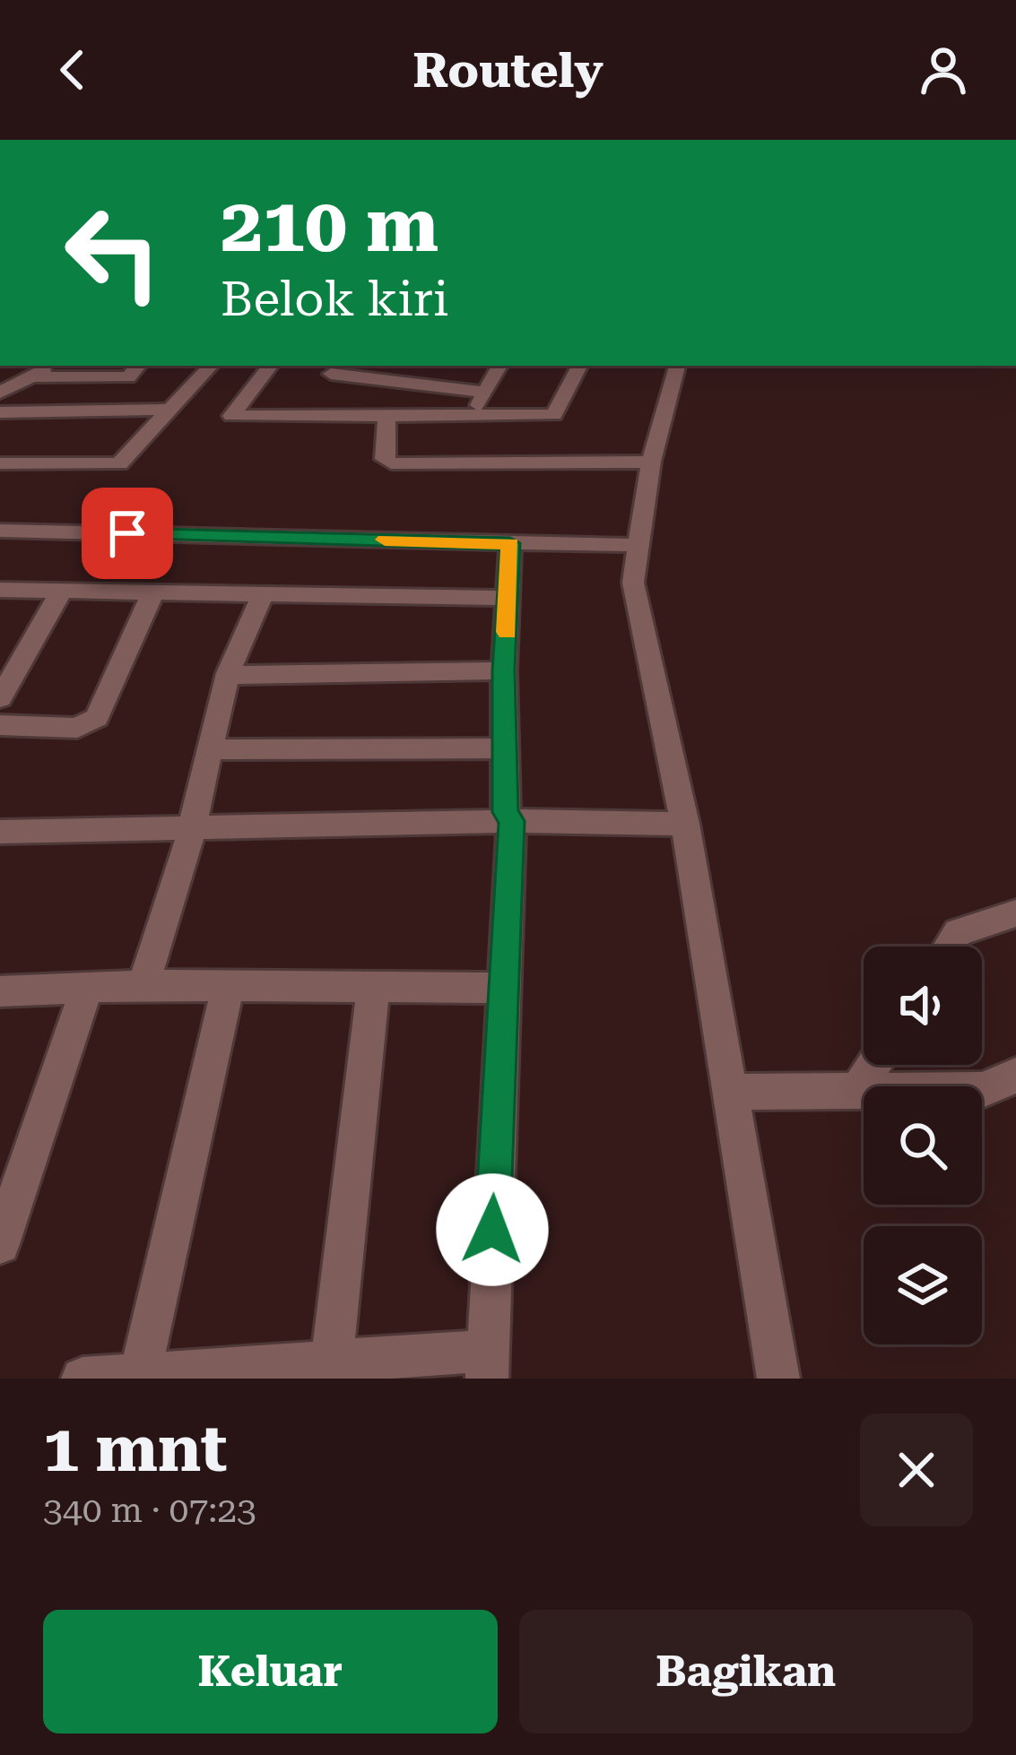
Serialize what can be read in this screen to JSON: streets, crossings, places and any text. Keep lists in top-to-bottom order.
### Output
{
  "page": {
    "header": "Routely",
    "turn": ["210 m", "Belok kiri"],
    "heading": ["1 mnt", "340 m · 07:23"],
    "buttons": ["Keluar", "Bagikan"]
  }
}
